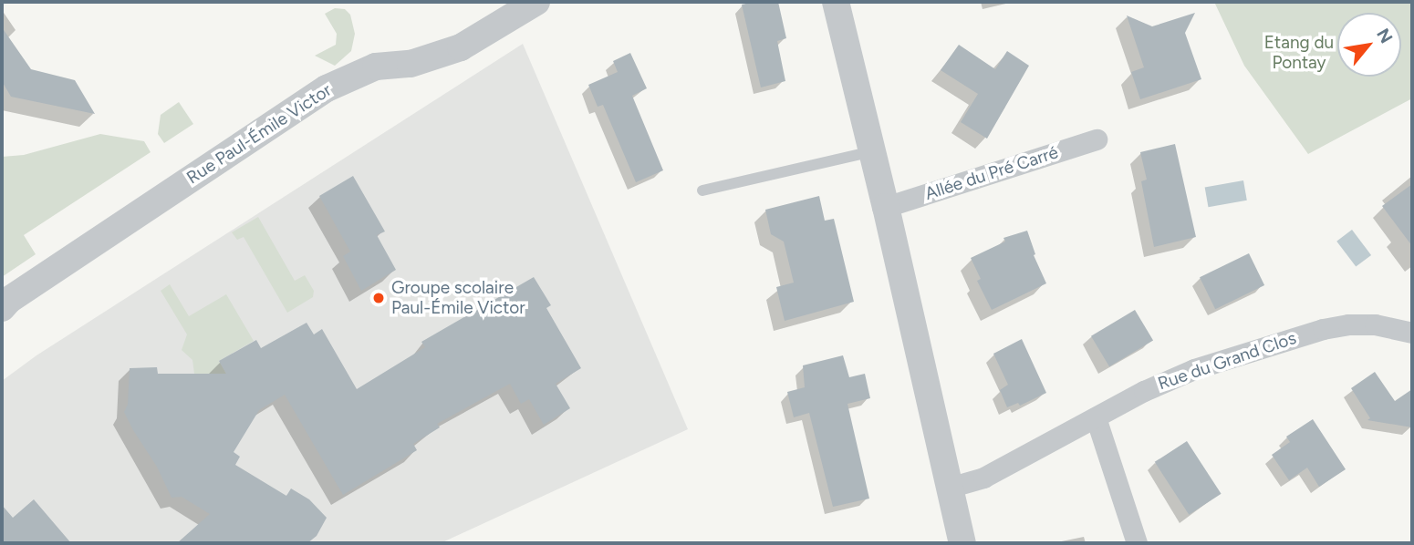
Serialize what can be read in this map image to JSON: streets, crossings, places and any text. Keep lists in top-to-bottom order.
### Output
{
  "streets": {
    "street": ["Rue Paul-Émile Victor", "Allée du Pré Carré", "Rue du Grand Clos"]
  },
  "parks": ["Etang du Pontay"],
  "places": ["Groupe scolaire Paul-Émile Victor"],
  "north": "top right"
}
